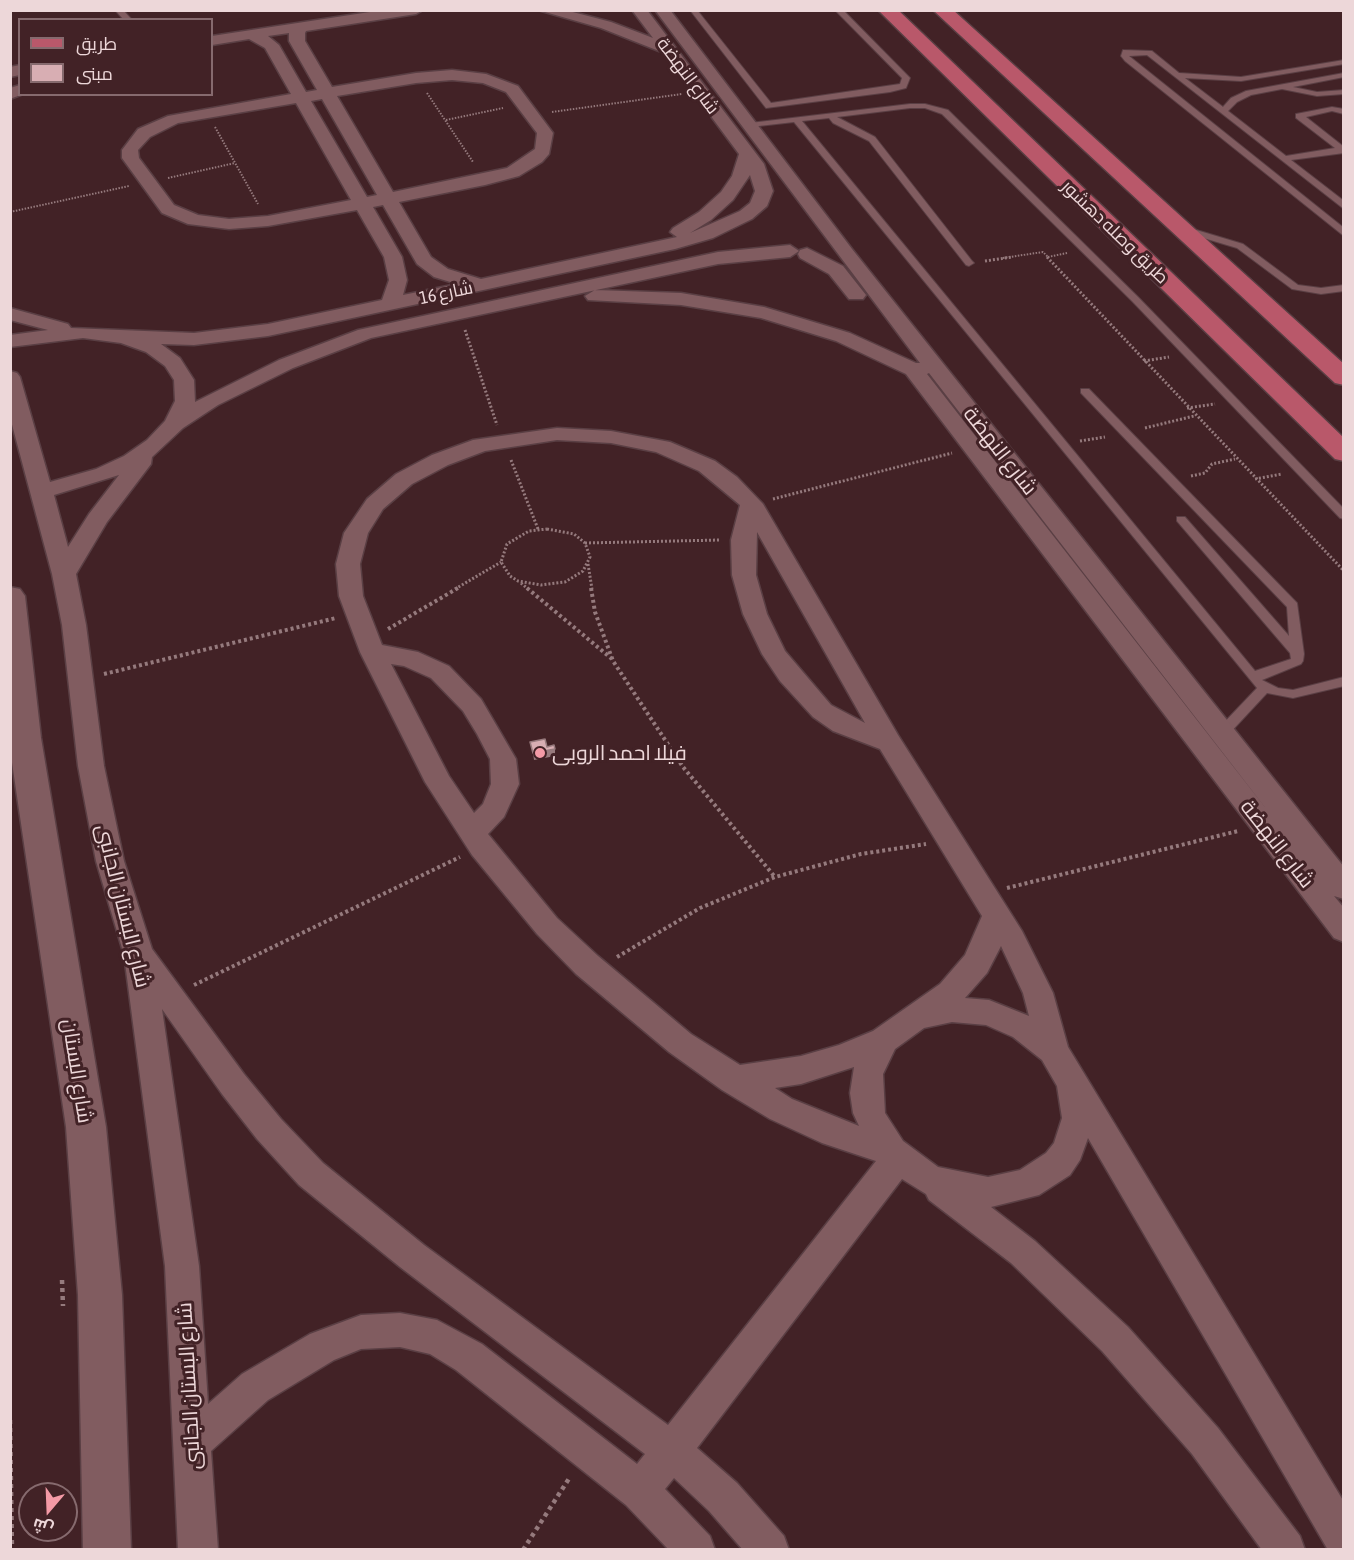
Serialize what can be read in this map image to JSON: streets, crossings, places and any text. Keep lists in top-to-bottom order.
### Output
{
  "streets": {
    "main road": ["طريق وصله دهشور"],
    "street": [
      "شارع النهضة",
      "شارع 16",
      "شارع البستان الجانبى",
      "شارع البستان"
    ]
  },
  "crossings": [
    ["شارع النهضة", "شارع 16"]
  ],
  "places": ["فيلا احمد الروبى"],
  "legend": ["طريق", "مبنى"],
  "north": "bottom"
}
